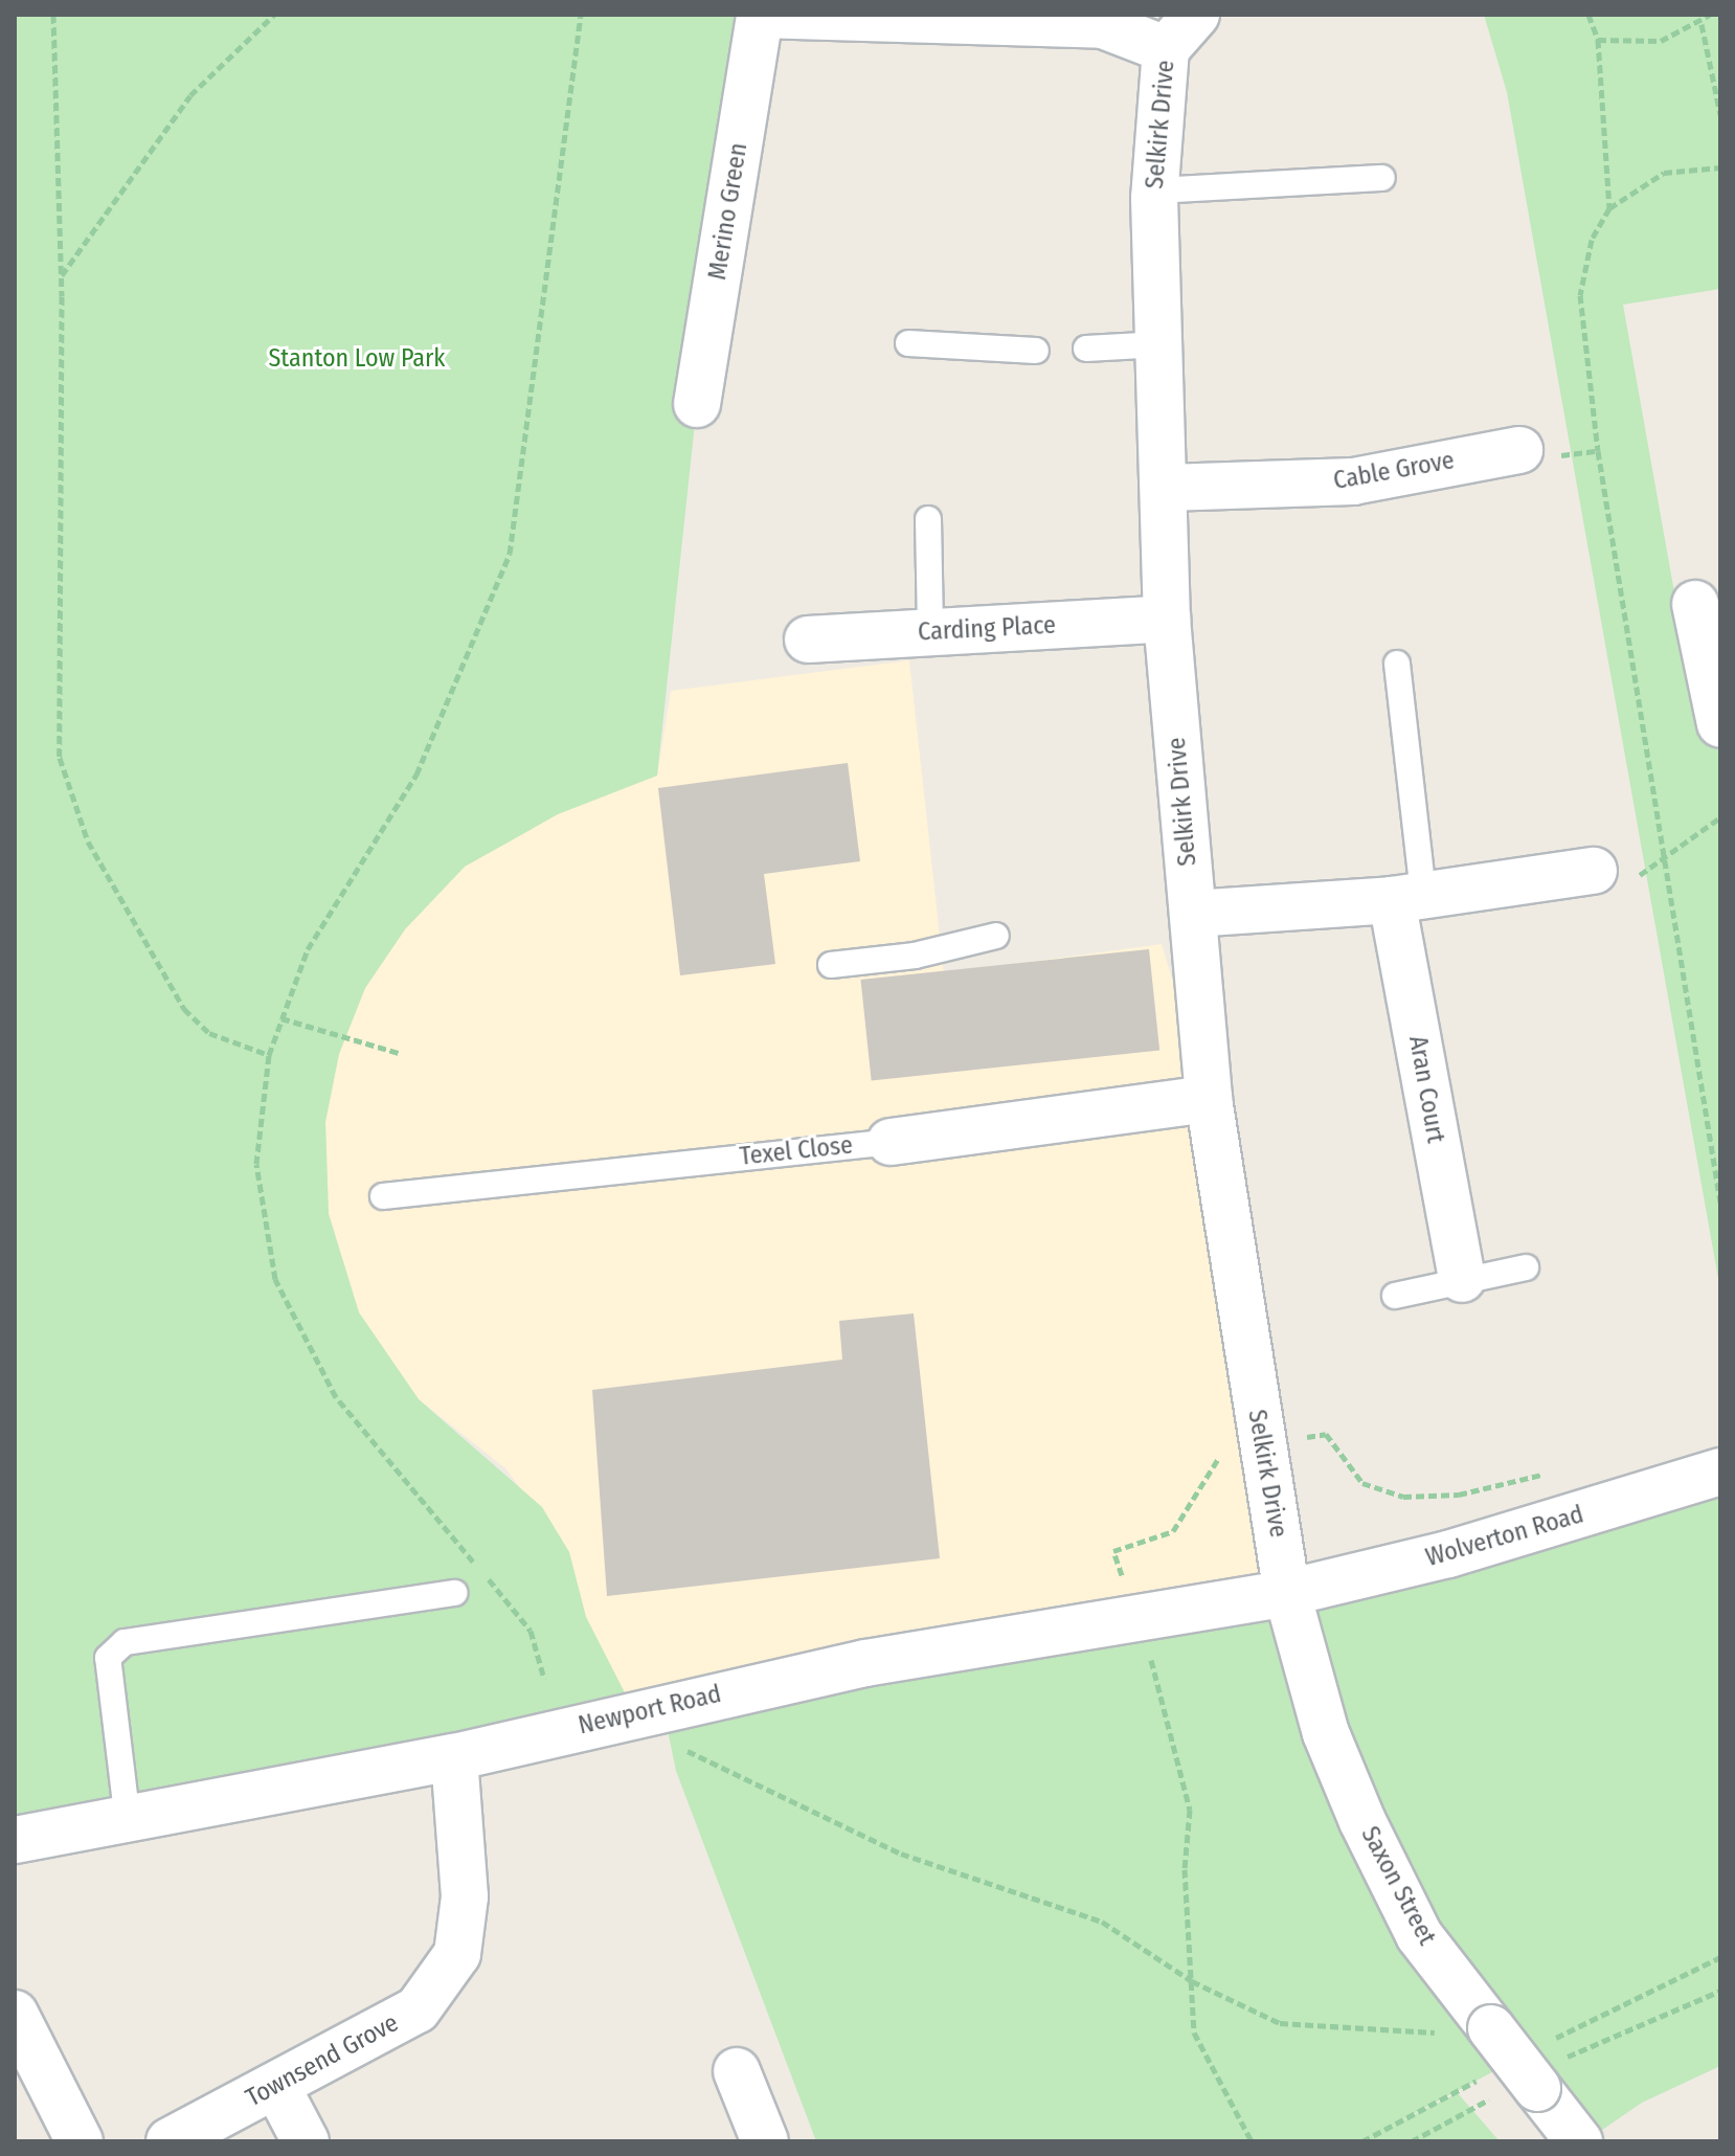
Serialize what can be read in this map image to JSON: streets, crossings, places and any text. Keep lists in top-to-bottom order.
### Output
{
  "streets": {
    "street": [
      "Selkirk Drive",
      "Merino Green",
      "Cable Grove",
      "Carding Place",
      "Aran Court",
      "Texel Close",
      "Wolverton Road",
      "Newport Road",
      "Saxon Street",
      "Townsend Grove"
    ]
  },
  "crossings": [
    ["Selkirk Drive", "Merino Green"],
    ["Selkirk Drive", "Cable Grove"],
    ["Selkirk Drive", "Carding Place"],
    ["Selkirk Drive", "Texel Close"],
    ["Selkirk Drive", "Wolverton Road"],
    ["Selkirk Drive", "Newport Road"],
    ["Selkirk Drive", "Saxon Street"],
    ["Wolverton Road", "Newport Road"],
    ["Wolverton Road", "Saxon Street"],
    ["Newport Road", "Saxon Street"],
    ["Newport Road", "Townsend Grove"]
  ],
  "parks": ["Stanton Low Park"]
}
